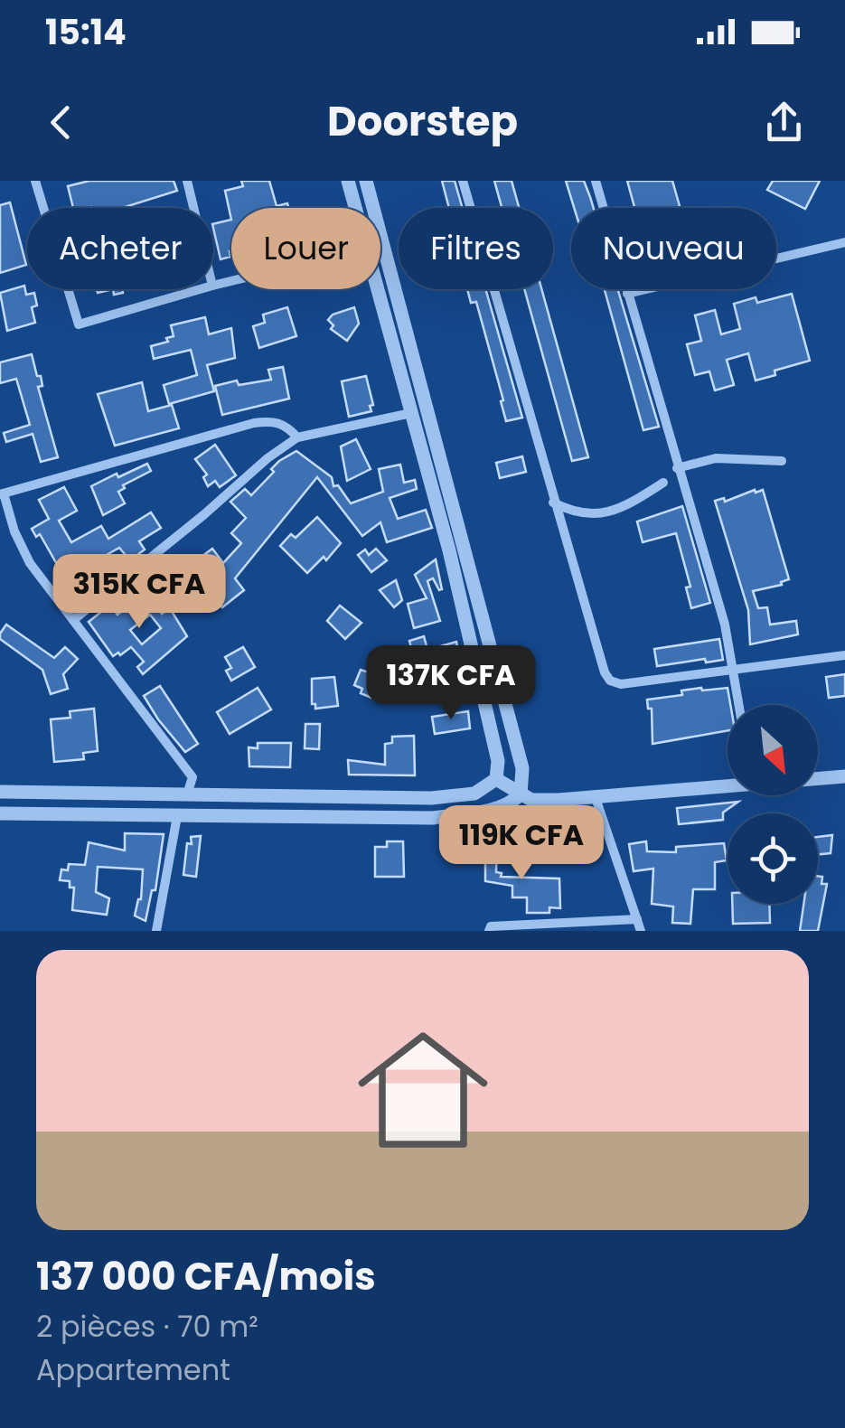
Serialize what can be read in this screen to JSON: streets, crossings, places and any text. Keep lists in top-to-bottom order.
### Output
{
  "north": "bottom right",
  "page": {
    "status": "15:14",
    "header": "Doorstep",
    "chip": [
      "Acheter",
      "Louer",
      "Filtres",
      "Nouveau"
    ],
    "price": ["315K CFA", "137K CFA", "119K CFA"],
    "list": [
      {
        "name": "137 000 CFA/mois",
        "note": "2 pièces · 70 m² · Appartement"
      }
    ]
  }
}
